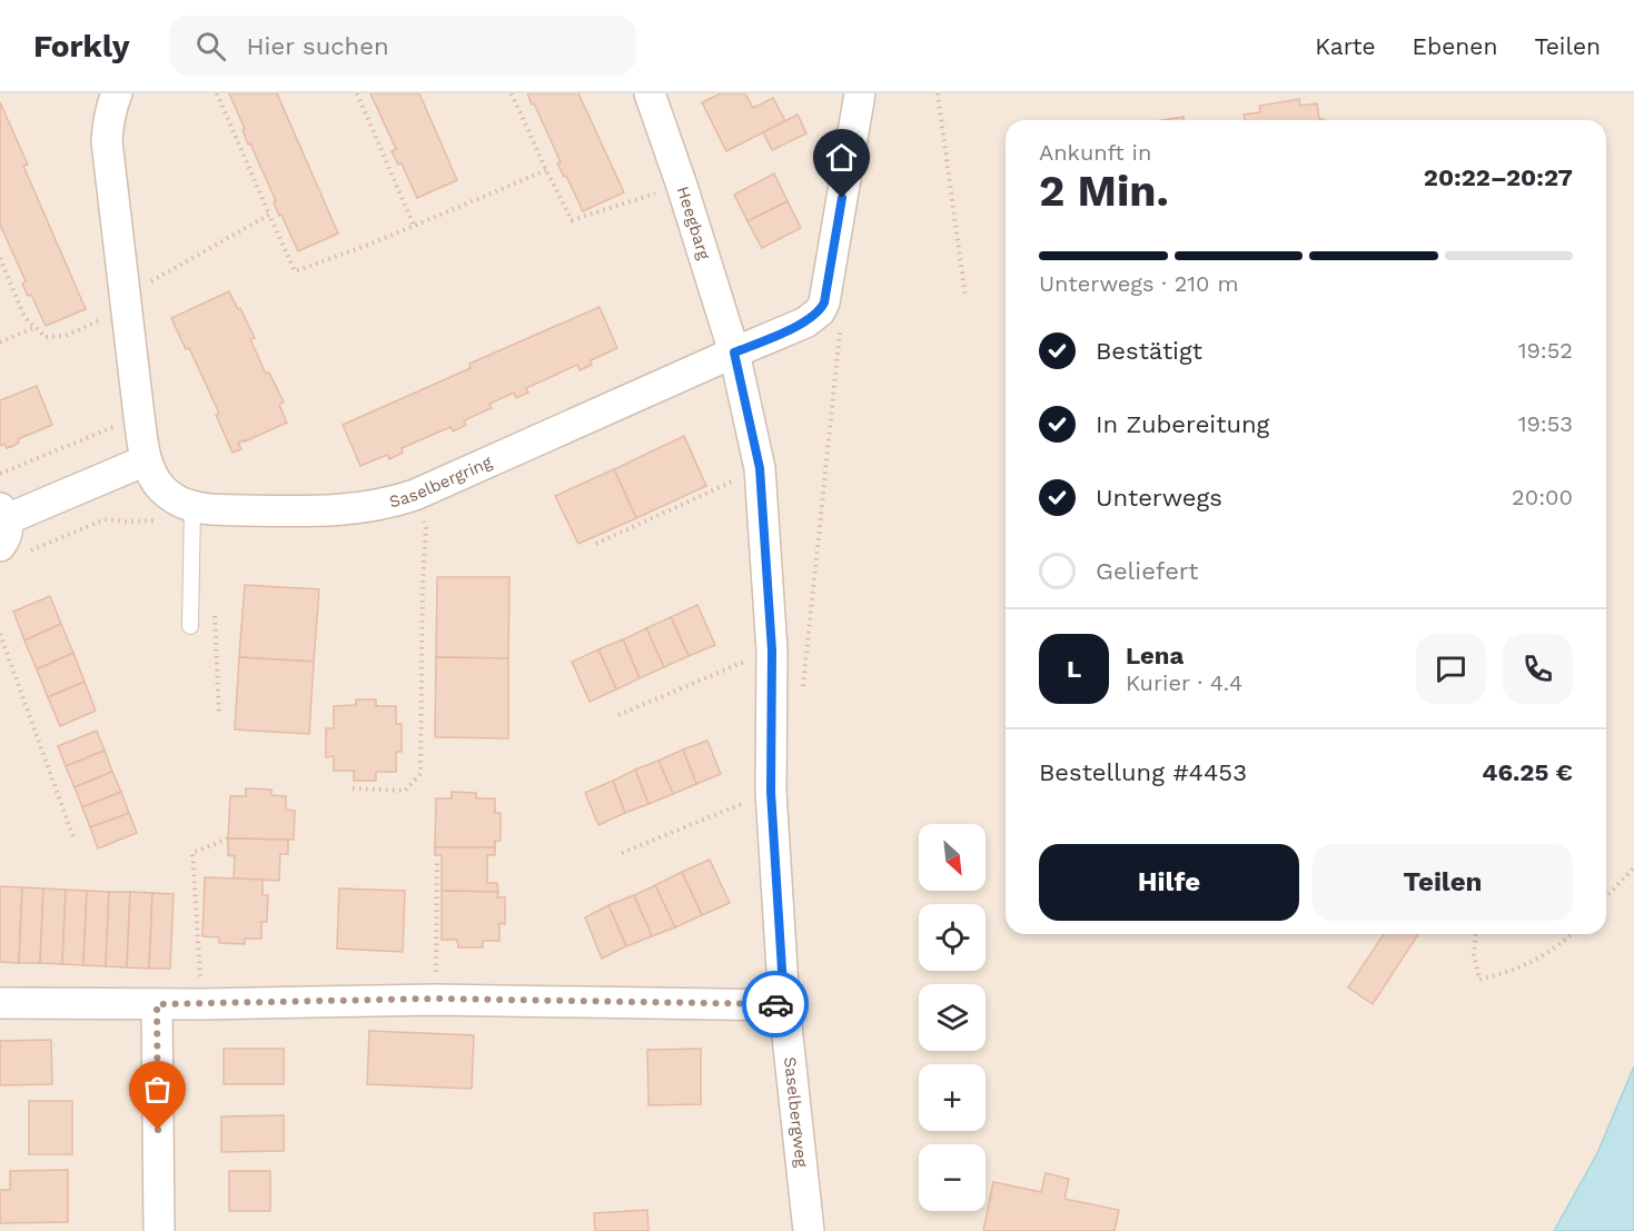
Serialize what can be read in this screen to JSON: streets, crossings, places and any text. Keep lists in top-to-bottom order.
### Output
{
  "streets": {
    "street": ["Heegbarg", "Saselbergring", "Saselbergweg"]
  },
  "crossings": [
    ["Heegbarg", "Saselbergring"],
    ["Heegbarg", "Saselbergweg"],
    ["Saselbergring", "Saselbergweg"]
  ],
  "north": "bottom right",
  "page": {
    "header": "Forkly",
    "search": "Hier suchen",
    "nav": ["Karte", "Ebenen", "Teilen"],
    "heading": ["2 Min.", "Ankunft in", "20:22–20:27"],
    "panel": [
      "Lena",
      "Kurier · 4.4",
      "Bestellung #4453",
      "46.25 €"
    ],
    "bar": "Unterwegs · 210 m",
    "list": [
      ["Bestätigt", "19:52"],
      ["In Zubereitung", "19:53"],
      ["Unterwegs", "20:00"],
      "Geliefert"
    ],
    "round": "L",
    "map_buttons": ["+", "−"],
    "buttons": ["Hilfe", "Teilen"]
  }
}
